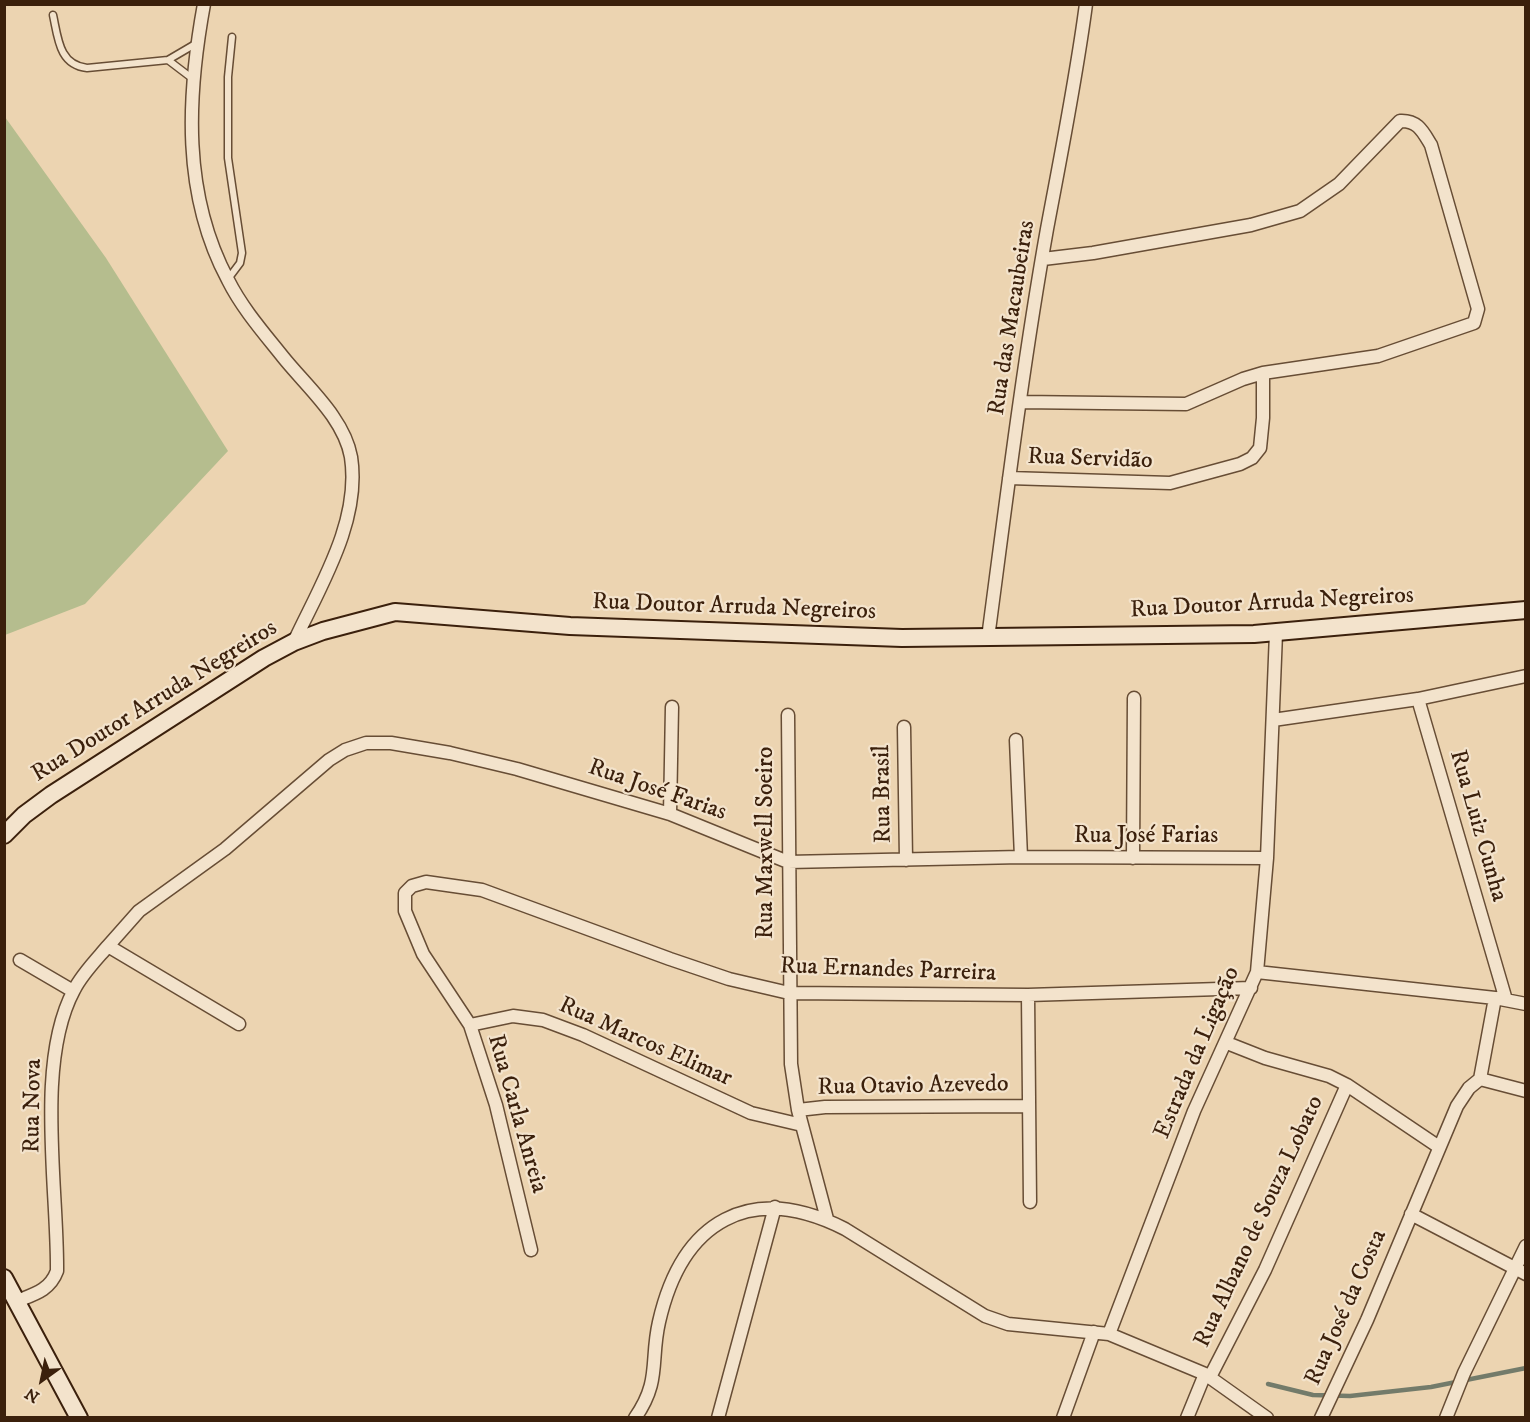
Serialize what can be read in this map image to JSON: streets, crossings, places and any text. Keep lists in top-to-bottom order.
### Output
{
  "streets": {
    "street": [
      "Rua das Macaubeiras",
      "Rua Servidão",
      "Rua Doutor Arruda Negreiros",
      "Rua José Farias",
      "Rua Brasil",
      "Rua Luiz Cunha",
      "Rua Maxwell Soeiro",
      "Rua Ernandes Parreira",
      "Rua Marcos Elimar",
      "Estrada da Ligação",
      "Rua Otavio Azevedo",
      "Rua Nova",
      "Rua Carla Anreia",
      "Rua Albano de Souza Lobato",
      "Rua José da Costa"
    ]
  },
  "crossings": [
    ["Rua das Macaubeiras", "Rua Servidão"],
    ["Rua das Macaubeiras", "Rua Doutor Arruda Negreiros"],
    ["Rua Doutor Arruda Negreiros", "Estrada da Ligação"],
    ["Rua José Farias", "Rua Brasil"],
    ["Rua José Farias", "Rua Maxwell Soeiro"],
    ["Rua José Farias", "Estrada da Ligação"],
    ["Rua José Farias", "Rua Nova"],
    ["Rua Maxwell Soeiro", "Rua Ernandes Parreira"],
    ["Rua Maxwell Soeiro", "Rua Marcos Elimar"],
    ["Rua Maxwell Soeiro", "Rua Otavio Azevedo"],
    ["Rua Ernandes Parreira", "Estrada da Ligação"],
    ["Rua Ernandes Parreira", "Rua Carla Anreia"],
    ["Rua Marcos Elimar", "Rua Carla Anreia"]
  ],
  "north": "bottom left"
}
